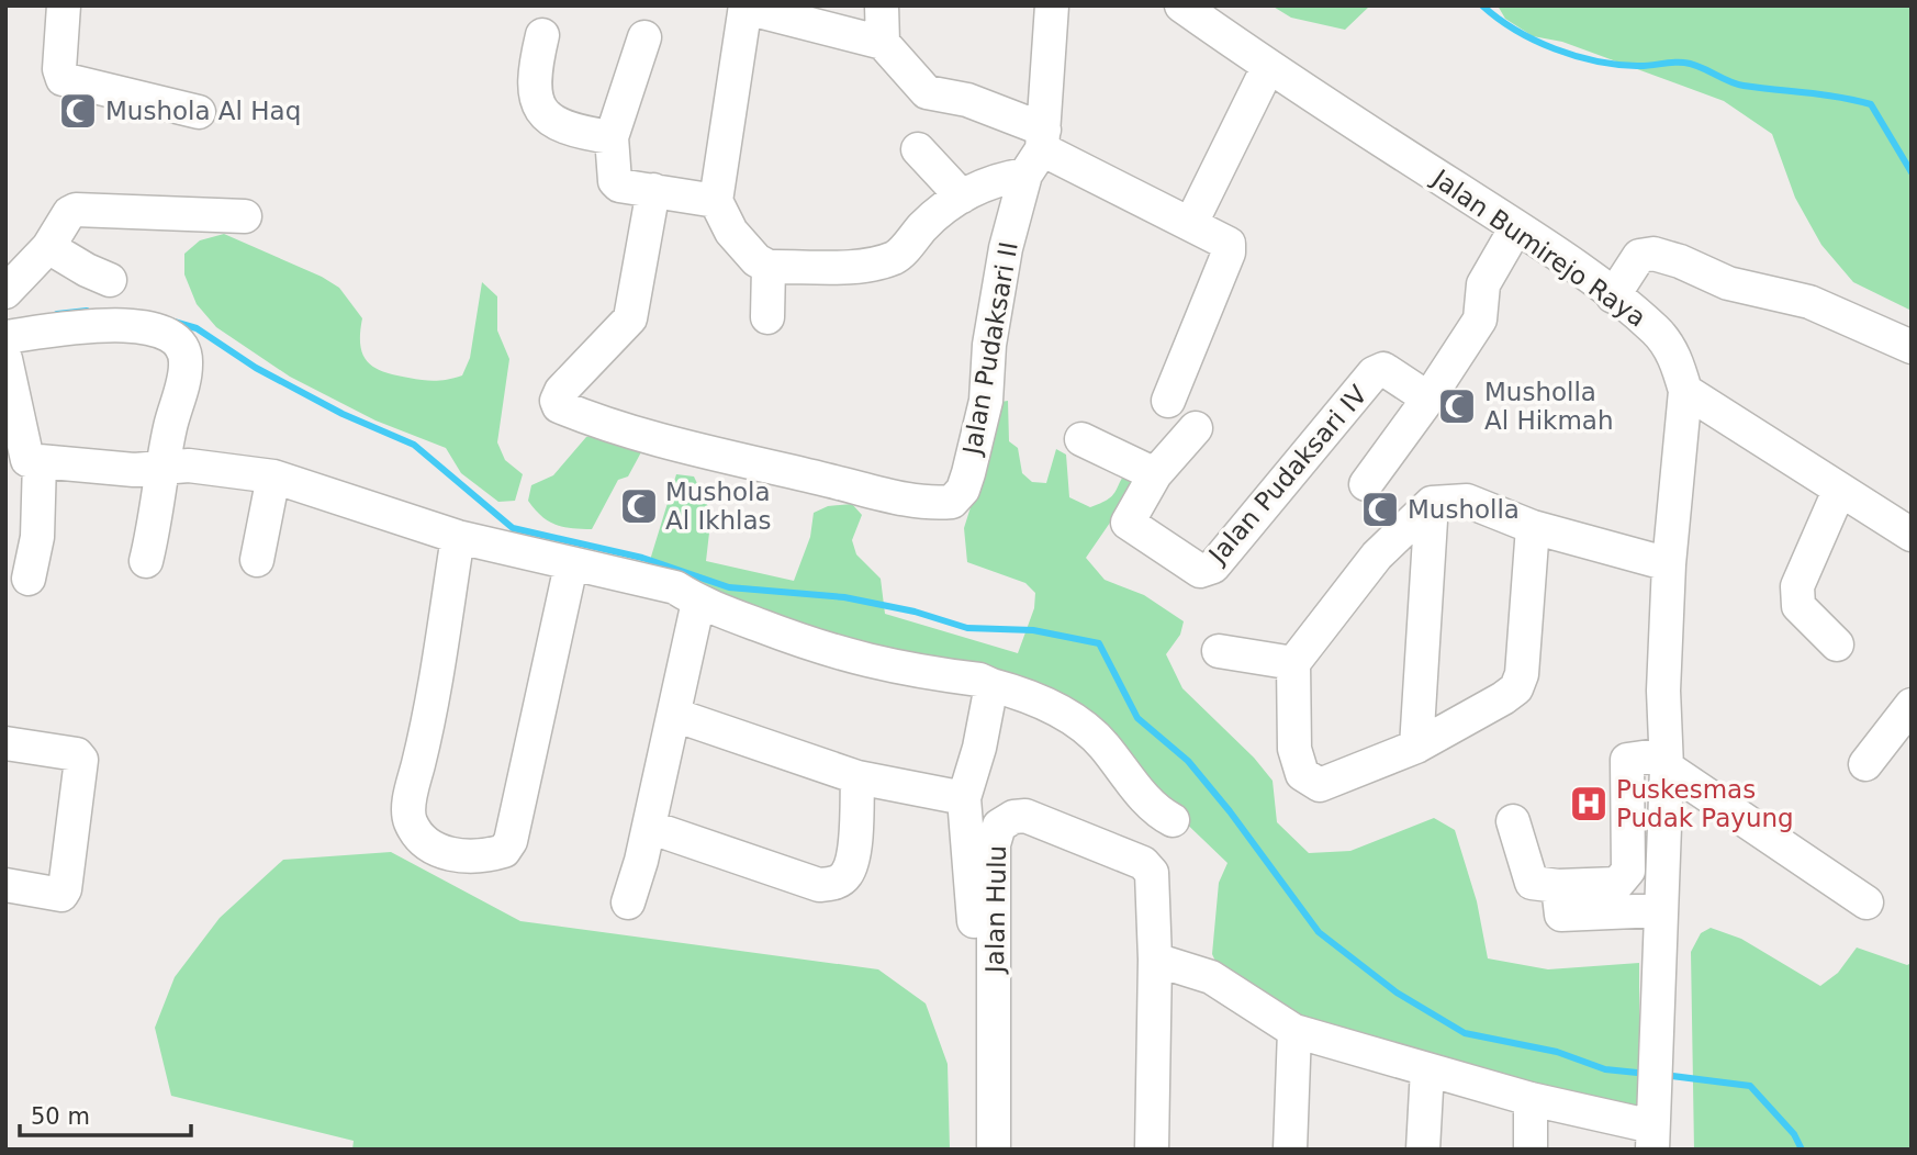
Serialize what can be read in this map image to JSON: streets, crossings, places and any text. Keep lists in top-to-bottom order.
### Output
{
  "streets": {
    "street": [
      "Jalan Bumirejo Raya",
      "Jalan Pudaksari II",
      "Jalan Pudaksari IV",
      "Jalan Hulu"
    ]
  },
  "places": {
    "mosque": [
      "Mushola Al Haq",
      "Musholla Al Hikmah",
      "Mushola Al Ikhlas",
      "Musholla"
    ],
    "hospital": ["Puskesmas Pudak Payung"]
  },
  "scale_bar": "50 m"
}
